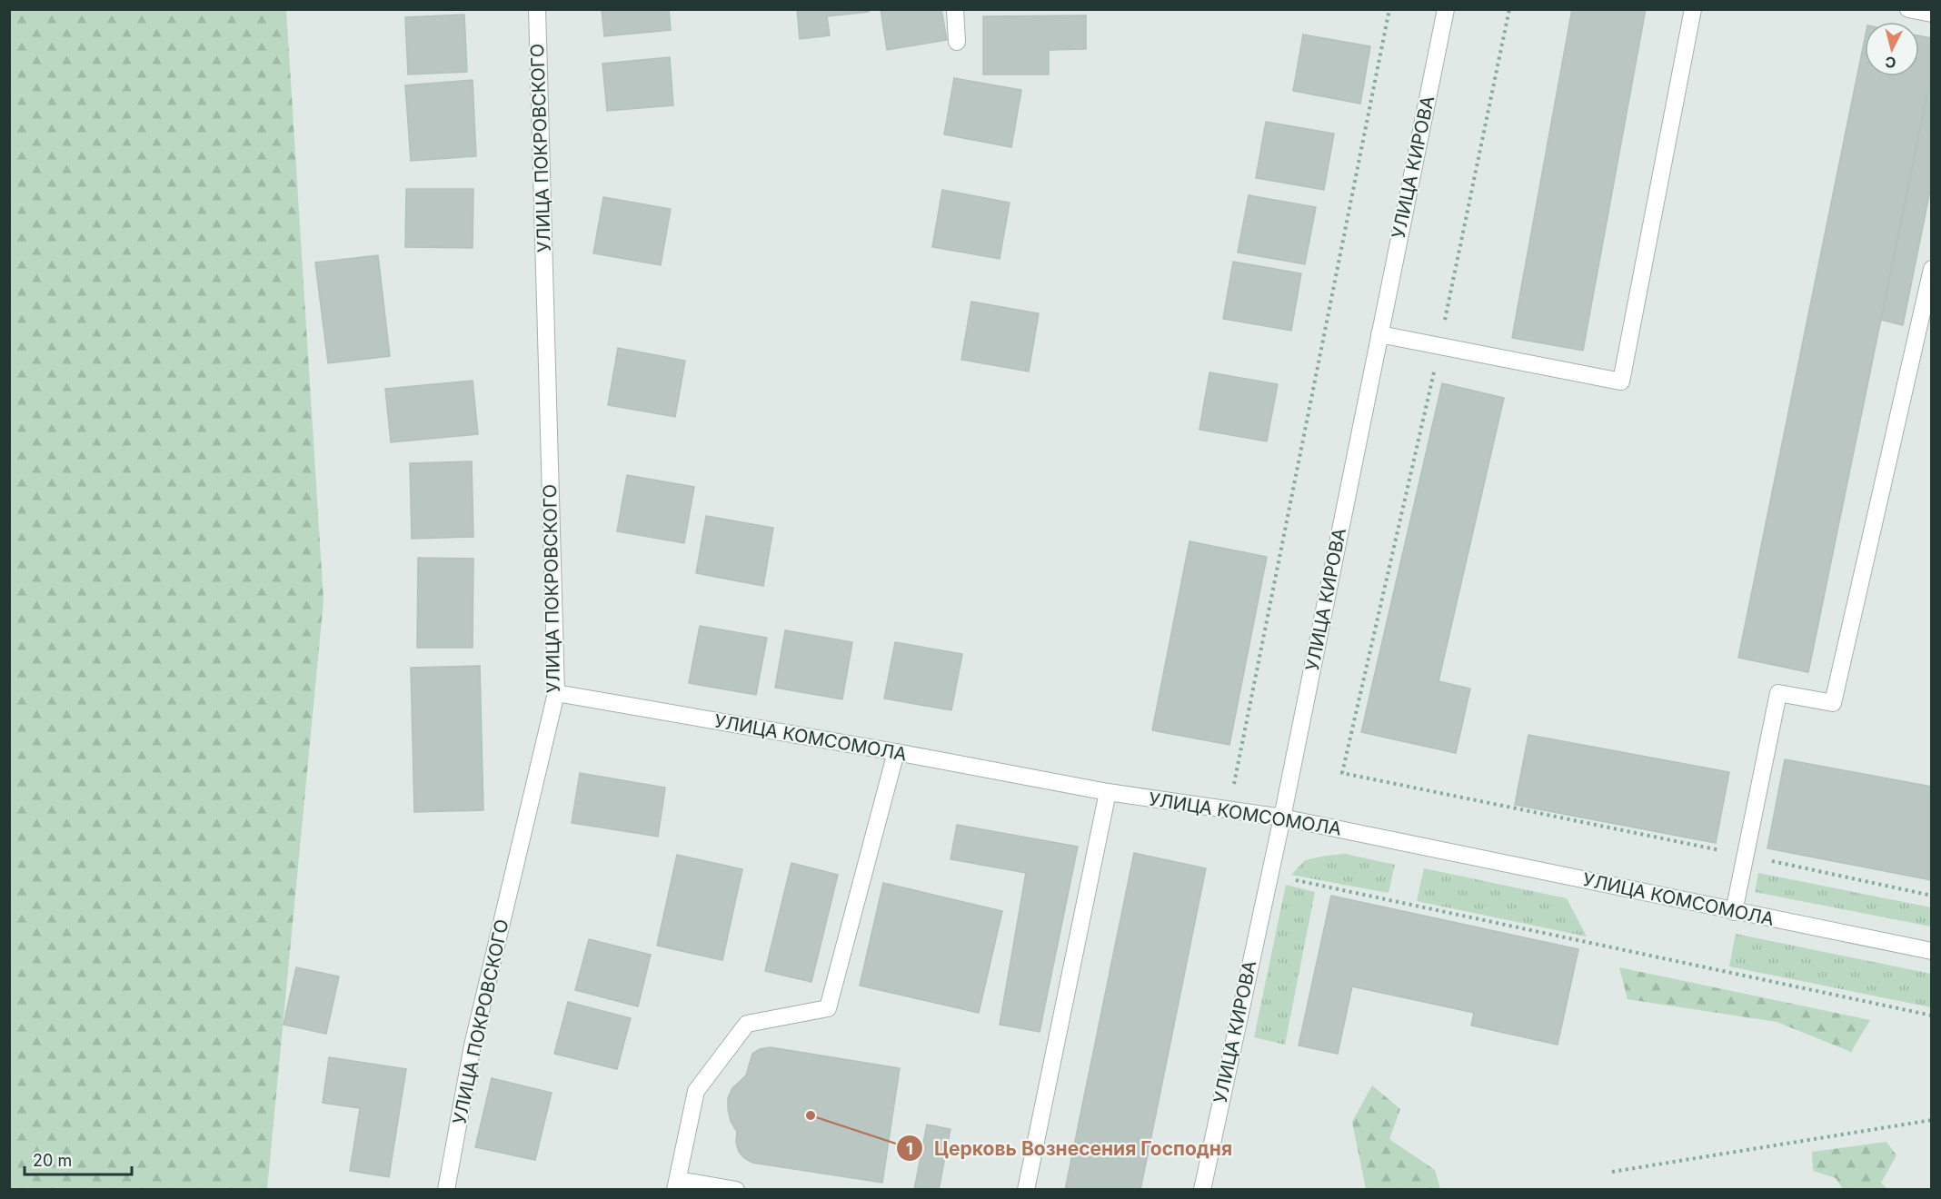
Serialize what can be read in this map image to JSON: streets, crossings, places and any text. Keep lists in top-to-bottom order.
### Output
{
  "streets": {
    "street": ["УЛИЦА ПОКРОВСКОГО", "УЛИЦА КИРОВА", "УЛИЦА КОМСОМОЛА"]
  },
  "crossings": [
    ["УЛИЦА ПОКРОВСКОГО", "УЛИЦА КОМСОМОЛА"],
    ["УЛИЦА КИРОВА", "УЛИЦА КОМСОМОЛА"]
  ],
  "places": ["Церковь Вознесения Господня"],
  "scale_bar": "20 m",
  "north": "bottom"
}
